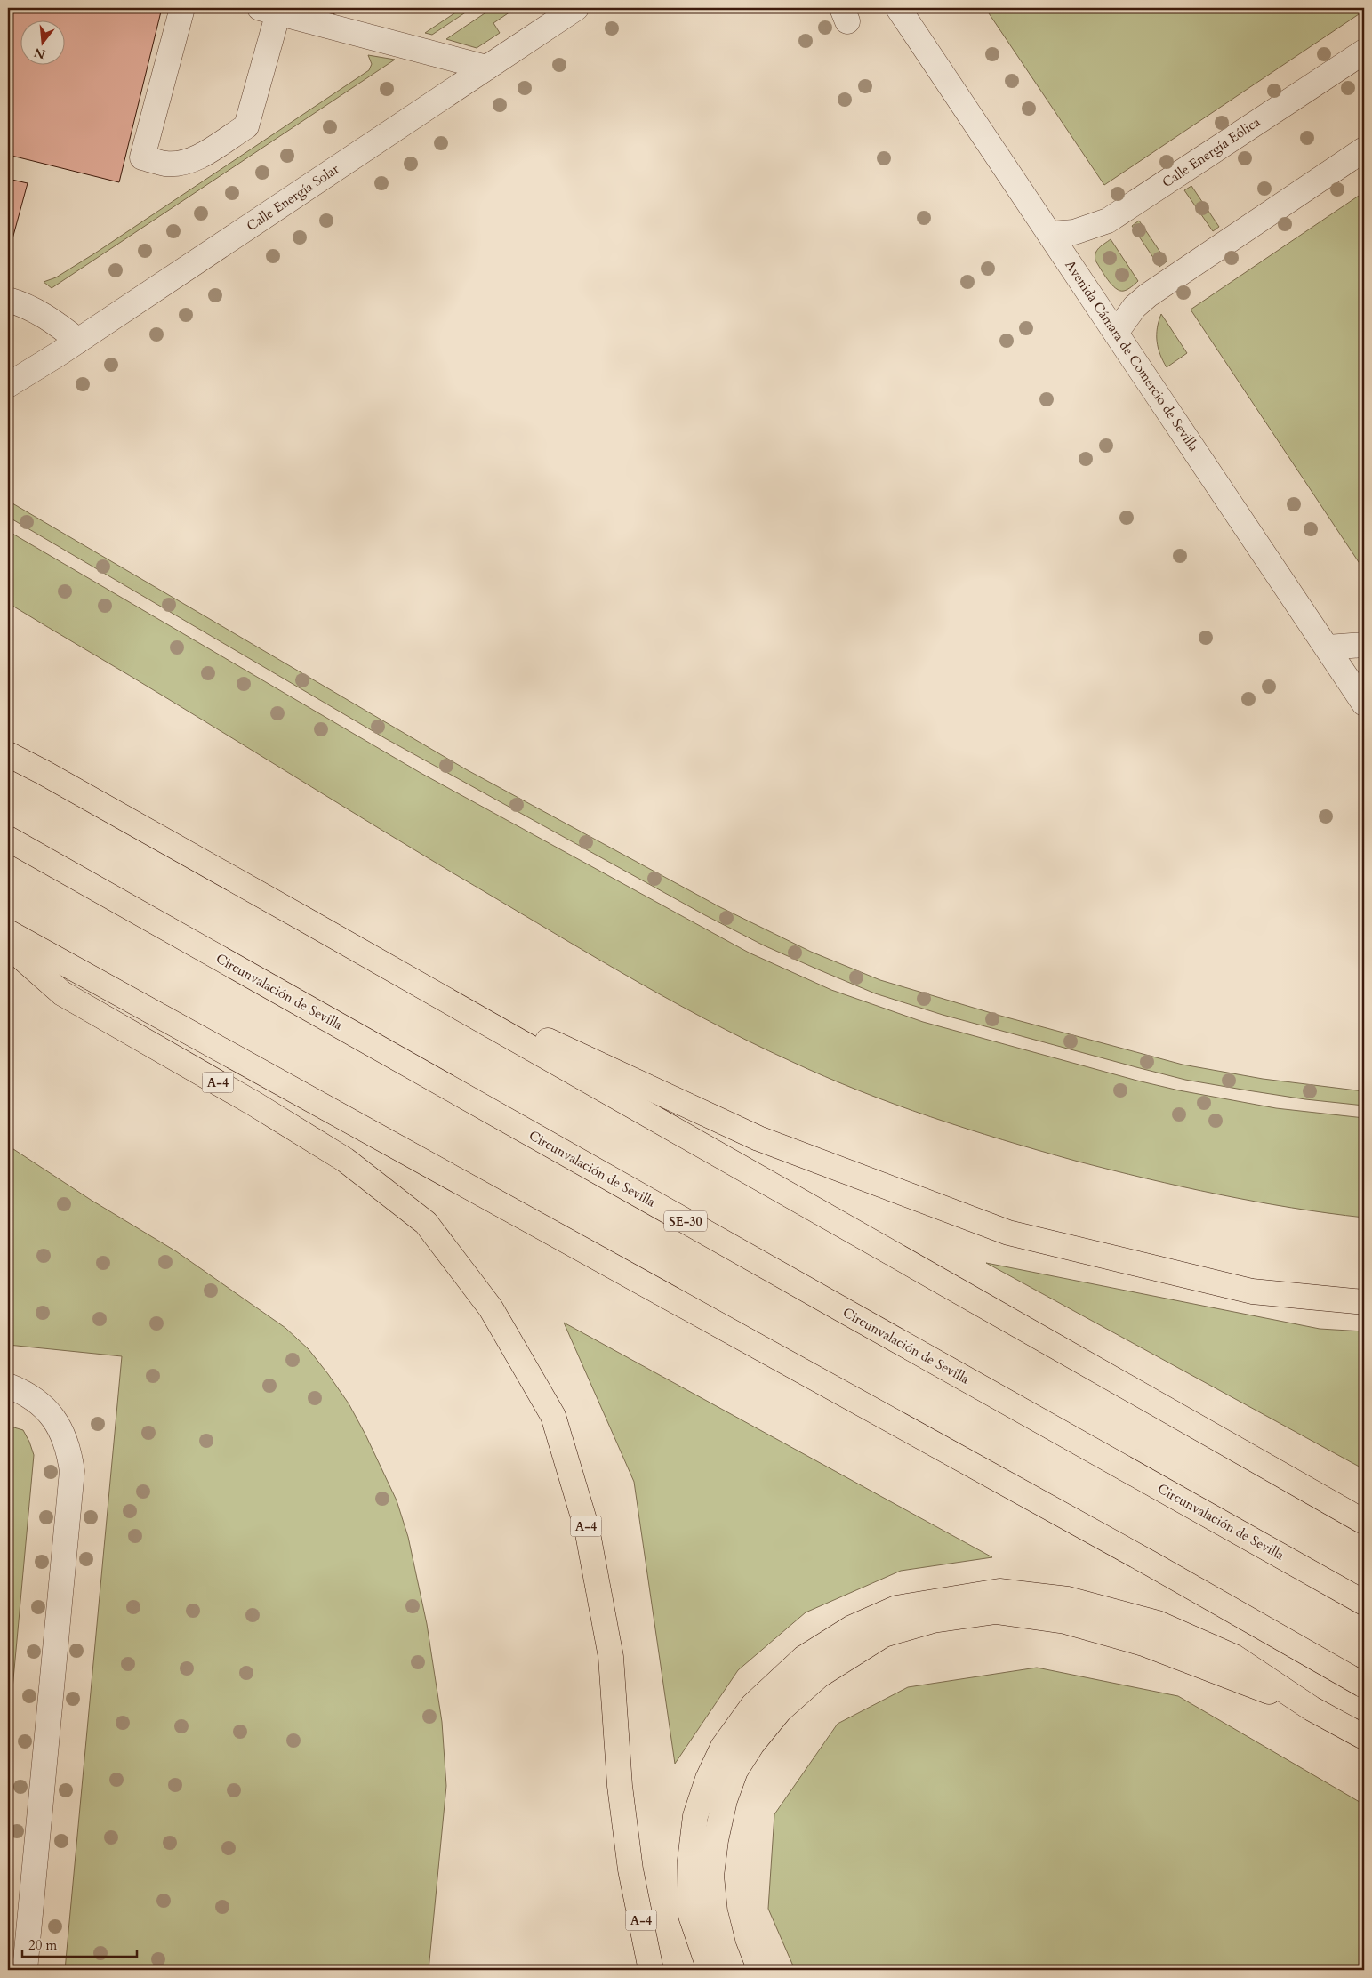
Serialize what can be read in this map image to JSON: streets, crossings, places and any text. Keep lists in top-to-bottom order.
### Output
{
  "streets": {
    "highway": ["Circunvalación de Sevilla", "A-4", "SE-30"],
    "street": ["Calle Energía Eólica", "Calle Energía Solar", "Avenida Cámara de Comercio de Sevilla"]
  },
  "crossings": [
    ["Calle Energía Eólica", "Avenida Cámara de Comercio de Sevilla"]
  ],
  "scale_bar": "20 m",
  "north": "bottom"
}
